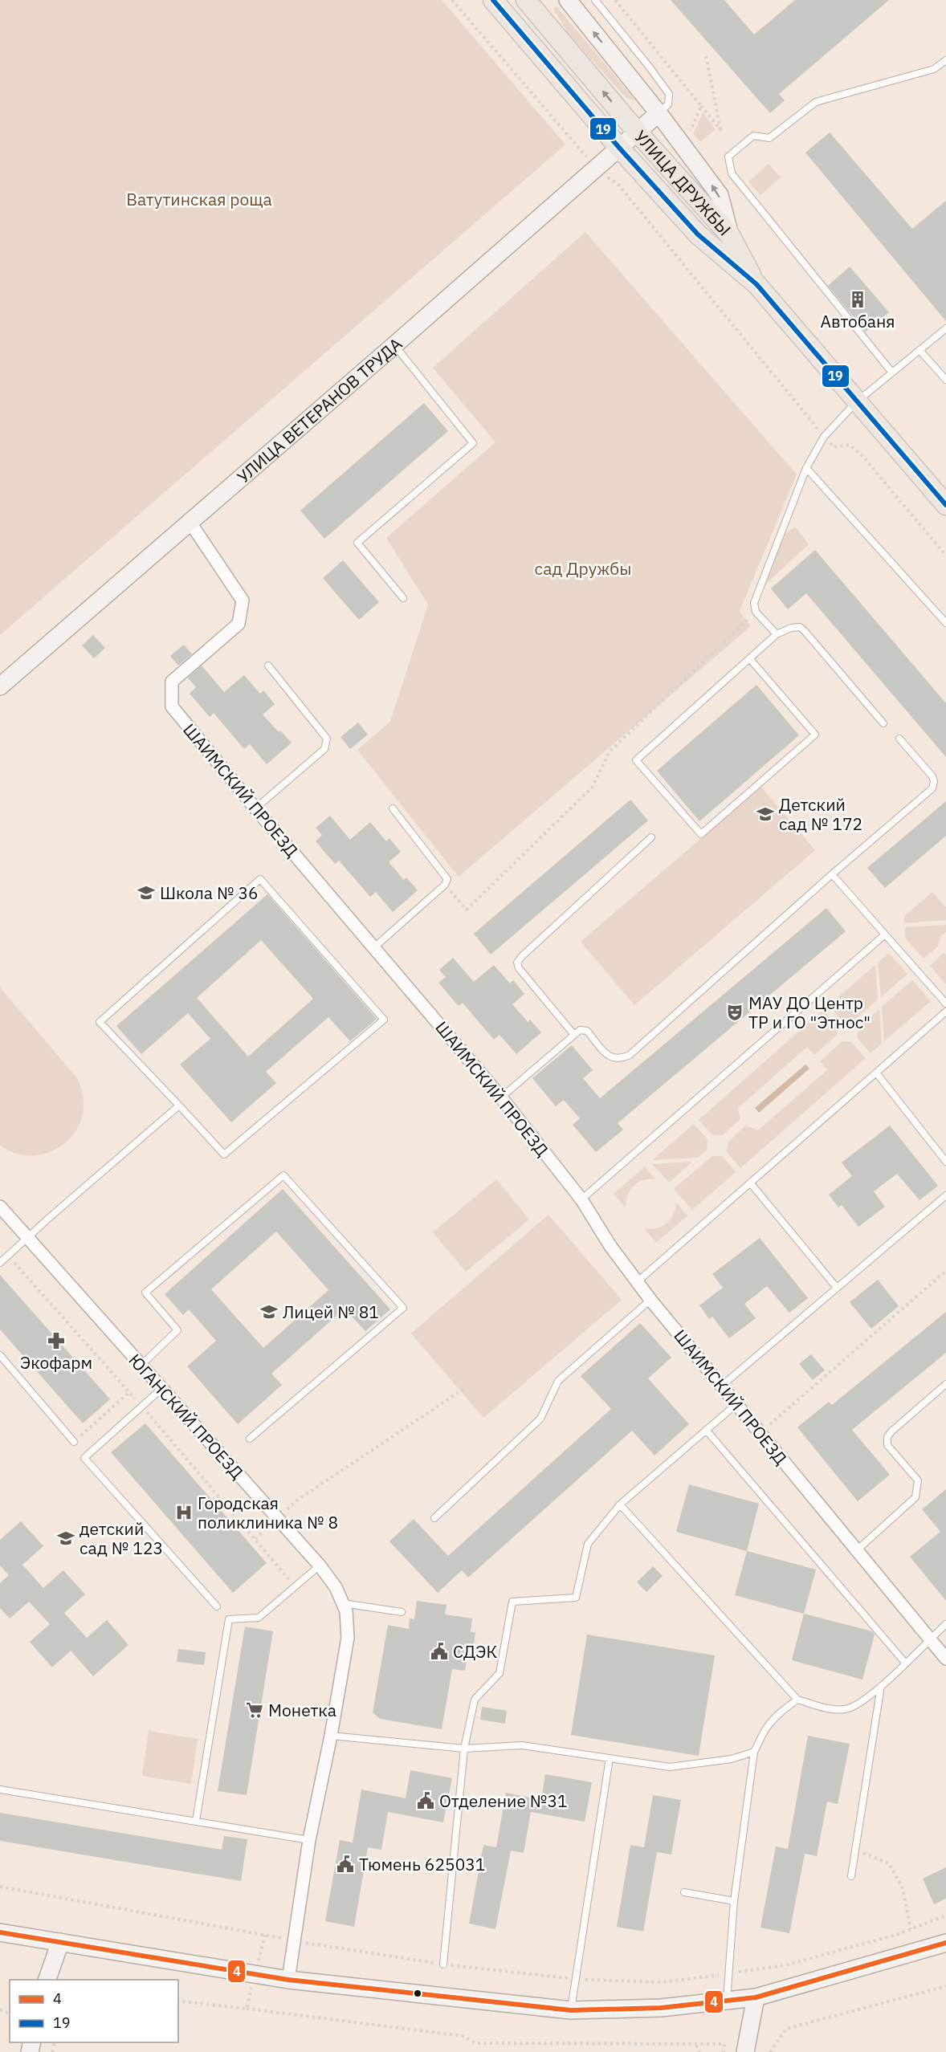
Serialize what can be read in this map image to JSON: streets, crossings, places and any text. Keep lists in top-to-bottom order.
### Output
{
  "streets": {
    "main road": ["УЛИЦА ДРУЖБЫ", "УЛИЦА ВЕТЕРАНОВ ТРУДА"],
    "street": ["ШАИМСКИЙ ПРОЕЗД", "ЮГАНСКИЙ ПРОЕЗД"]
  },
  "crossings": [
    ["УЛИЦА ДРУЖБЫ", "УЛИЦА ВЕТЕРАНОВ ТРУДА"],
    ["УЛИЦА ВЕТЕРАНОВ ТРУДА", "ШАИМСКИЙ ПРОЕЗД"]
  ],
  "parks": ["Ватутинская роща", "сад Дружбы"],
  "places": {
    "building": ["Автобаня"],
    "school or university": [
      "Детский сад № 172",
      "Школа № 36",
      "Лицей № 81",
      "детский сад № 123"
    ],
    "theatre": ["МАУ ДО Центр ТР и ГО \"Этнос\""],
    "pharmacy": ["Экофарм"],
    "hospital": ["Городская поликлиника № 8"],
    "public building": ["СДЭК", "Отделение №31", "Тюмень 625031"],
    "supermarket": ["Монетка"]
  },
  "lines": ["transit line 19", "transit line 4"],
  "legend": ["4", "19"]
}
